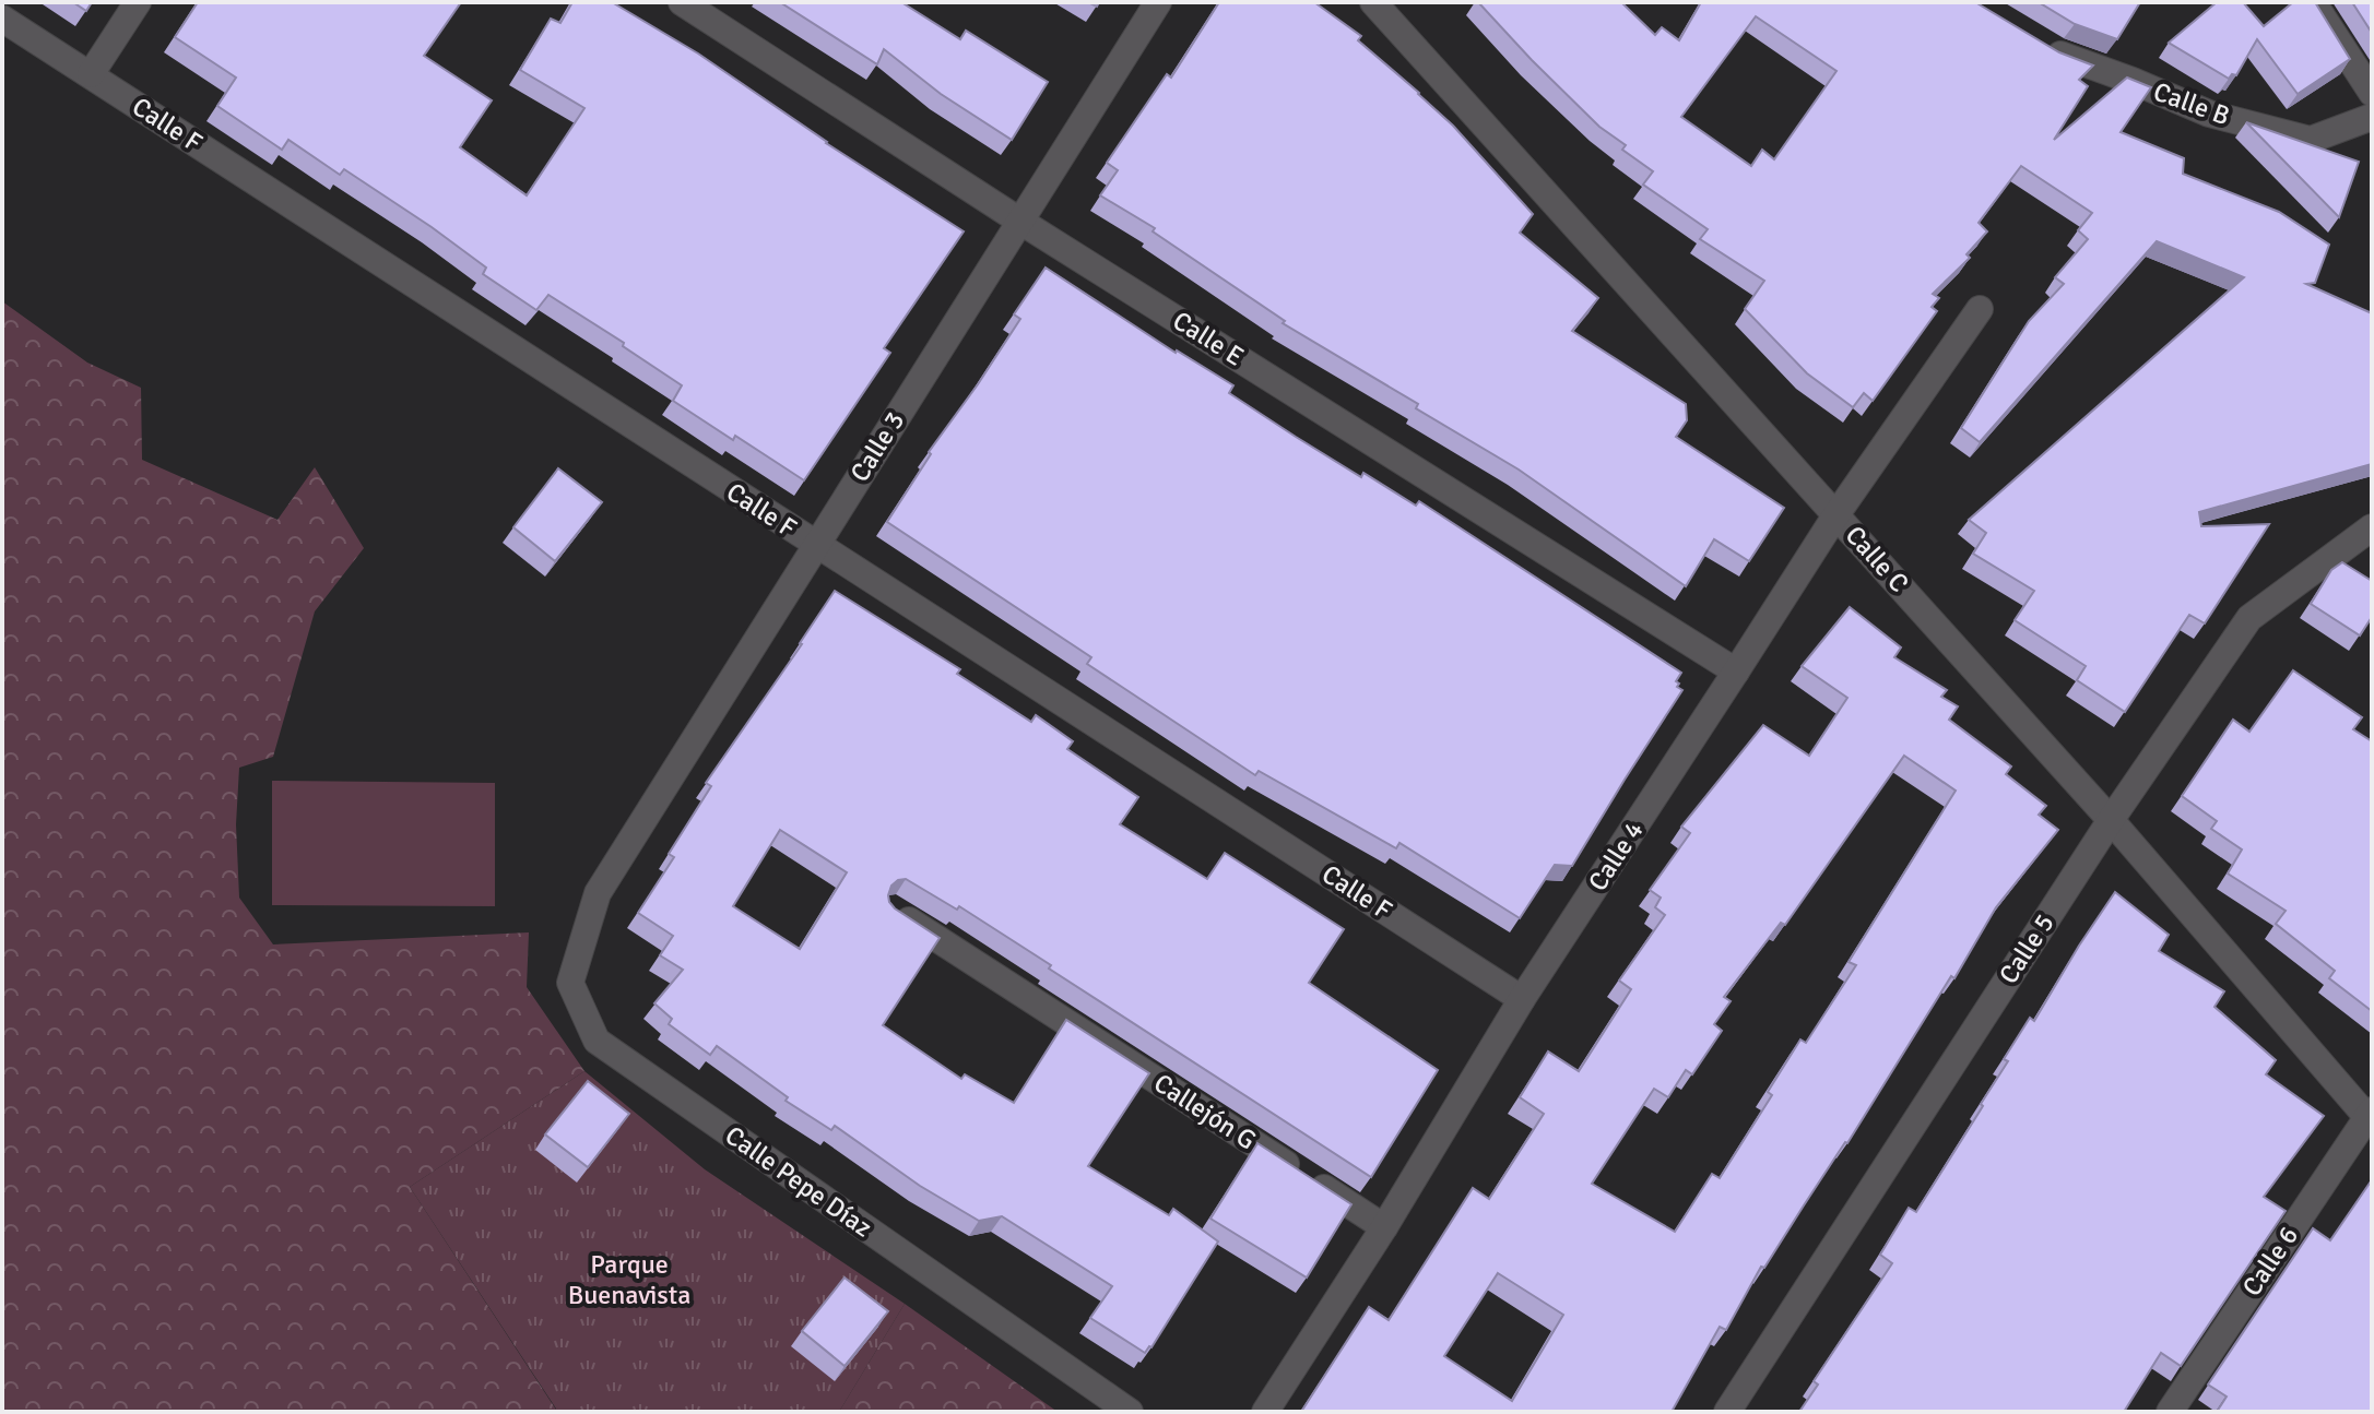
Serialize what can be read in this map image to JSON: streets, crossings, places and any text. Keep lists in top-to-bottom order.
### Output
{
  "streets": {
    "street": [
      "Calle B",
      "Calle F",
      "Calle E",
      "Calle 3",
      "Calle C",
      "Calle 4",
      "Calle 5",
      "Callejón G",
      "Calle Pepe Díaz",
      "Calle 6"
    ]
  },
  "crossings": [
    ["Calle F", "Calle 3"],
    ["Calle F", "Calle 4"],
    ["Calle E", "Calle 3"],
    ["Calle E", "Calle 4"],
    ["Calle 3", "Calle Pepe Díaz"],
    ["Calle C", "Calle 4"],
    ["Calle C", "Calle 5"],
    ["Calle C", "Calle 6"],
    ["Calle 4", "Callejón G"]
  ],
  "parks": ["Parque Buenavista"]
}
